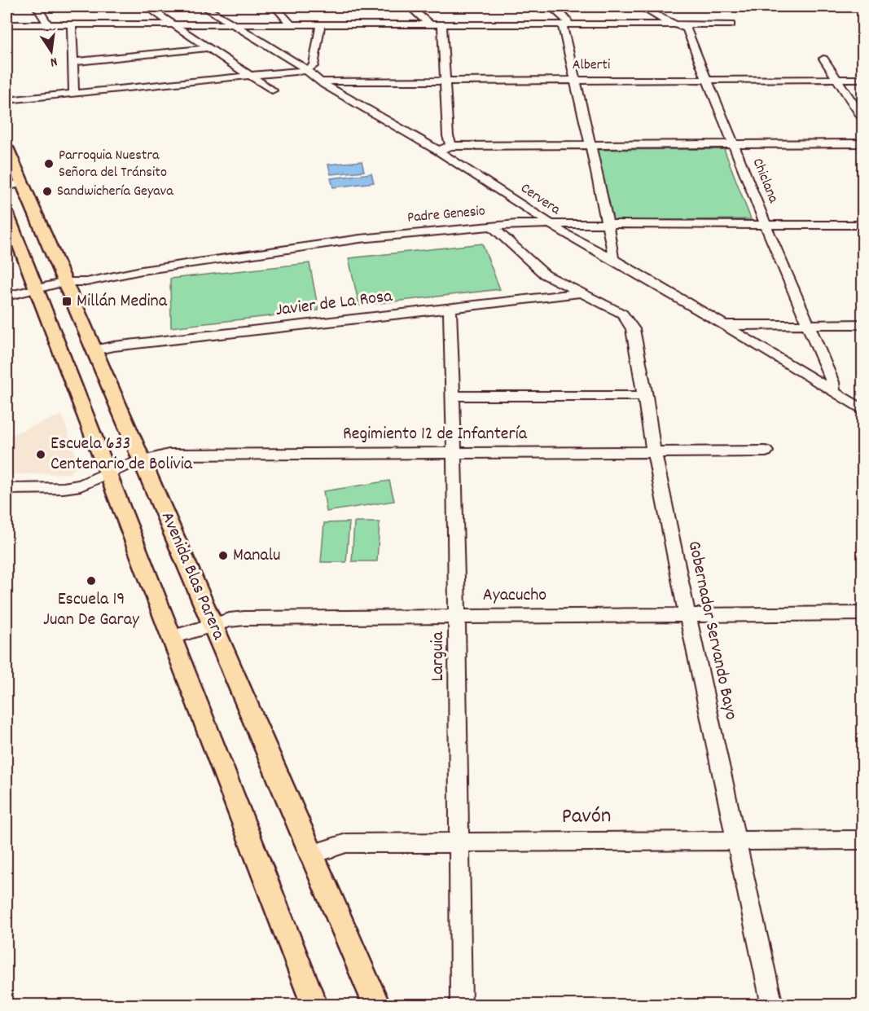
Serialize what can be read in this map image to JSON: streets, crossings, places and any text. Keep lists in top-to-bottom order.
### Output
{
  "streets": {
    "main road": ["Avenida Blas Parera"],
    "street": [
      "Alberti",
      "Chiclana",
      "Cervera",
      "Padre Genesio",
      "Javier de La Rosa",
      "Regimiento 12 de Infantería",
      "Ayacucho",
      "Gobernador Servando Bayo",
      "Larguia",
      "Pavón"
    ]
  },
  "crossings": [
    ["Alberti", "Chiclana"],
    ["Alberti", "Cervera"],
    ["Chiclana", "Cervera"],
    ["Chiclana", "Padre Genesio"],
    ["Cervera", "Padre Genesio"],
    ["Padre Genesio", "Avenida Blas Parera"],
    ["Padre Genesio", "Gobernador Servando Bayo"],
    ["Javier de La Rosa", "Avenida Blas Parera"],
    ["Javier de La Rosa", "Gobernador Servando Bayo"],
    ["Javier de La Rosa", "Larguia"],
    ["Regimiento 12 de Infantería", "Avenida Blas Parera"],
    ["Regimiento 12 de Infantería", "Gobernador Servando Bayo"],
    ["Regimiento 12 de Infantería", "Larguia"],
    ["Avenida Blas Parera", "Ayacucho"],
    ["Avenida Blas Parera", "Pavón"],
    ["Ayacucho", "Gobernador Servando Bayo"],
    ["Ayacucho", "Larguia"],
    ["Gobernador Servando Bayo", "Pavón"],
    ["Larguia", "Pavón"]
  ],
  "places": {
    "other": [
      "Parroquia Nuestra Señora del Tránsito",
      "Sandwichería Geyava",
      "Escuela 633 Centenario de Bolivia",
      "Manalu",
      "Escuela 19 Juan De Garay"
    ],
    "transit": ["Millán Medina"]
  },
  "north": "bottom"
}
